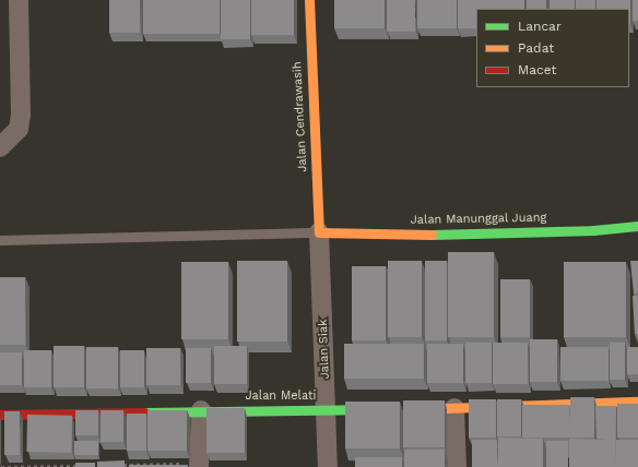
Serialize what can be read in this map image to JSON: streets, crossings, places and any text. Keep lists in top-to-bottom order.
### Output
{
  "streets": {
    "street": [
      "Jalan Cendrawasih",
      "Jalan Manunggal Juang",
      "Jalan Siak",
      "Jalan Melati"
    ]
  },
  "crossings": [
    ["Jalan Cendrawasih", "Jalan Manunggal Juang"],
    ["Jalan Cendrawasih", "Jalan Siak"],
    ["Jalan Manunggal Juang", "Jalan Siak"],
    ["Jalan Siak", "Jalan Melati"]
  ],
  "legend": ["Lancar", "Padat", "Macet"]
}
